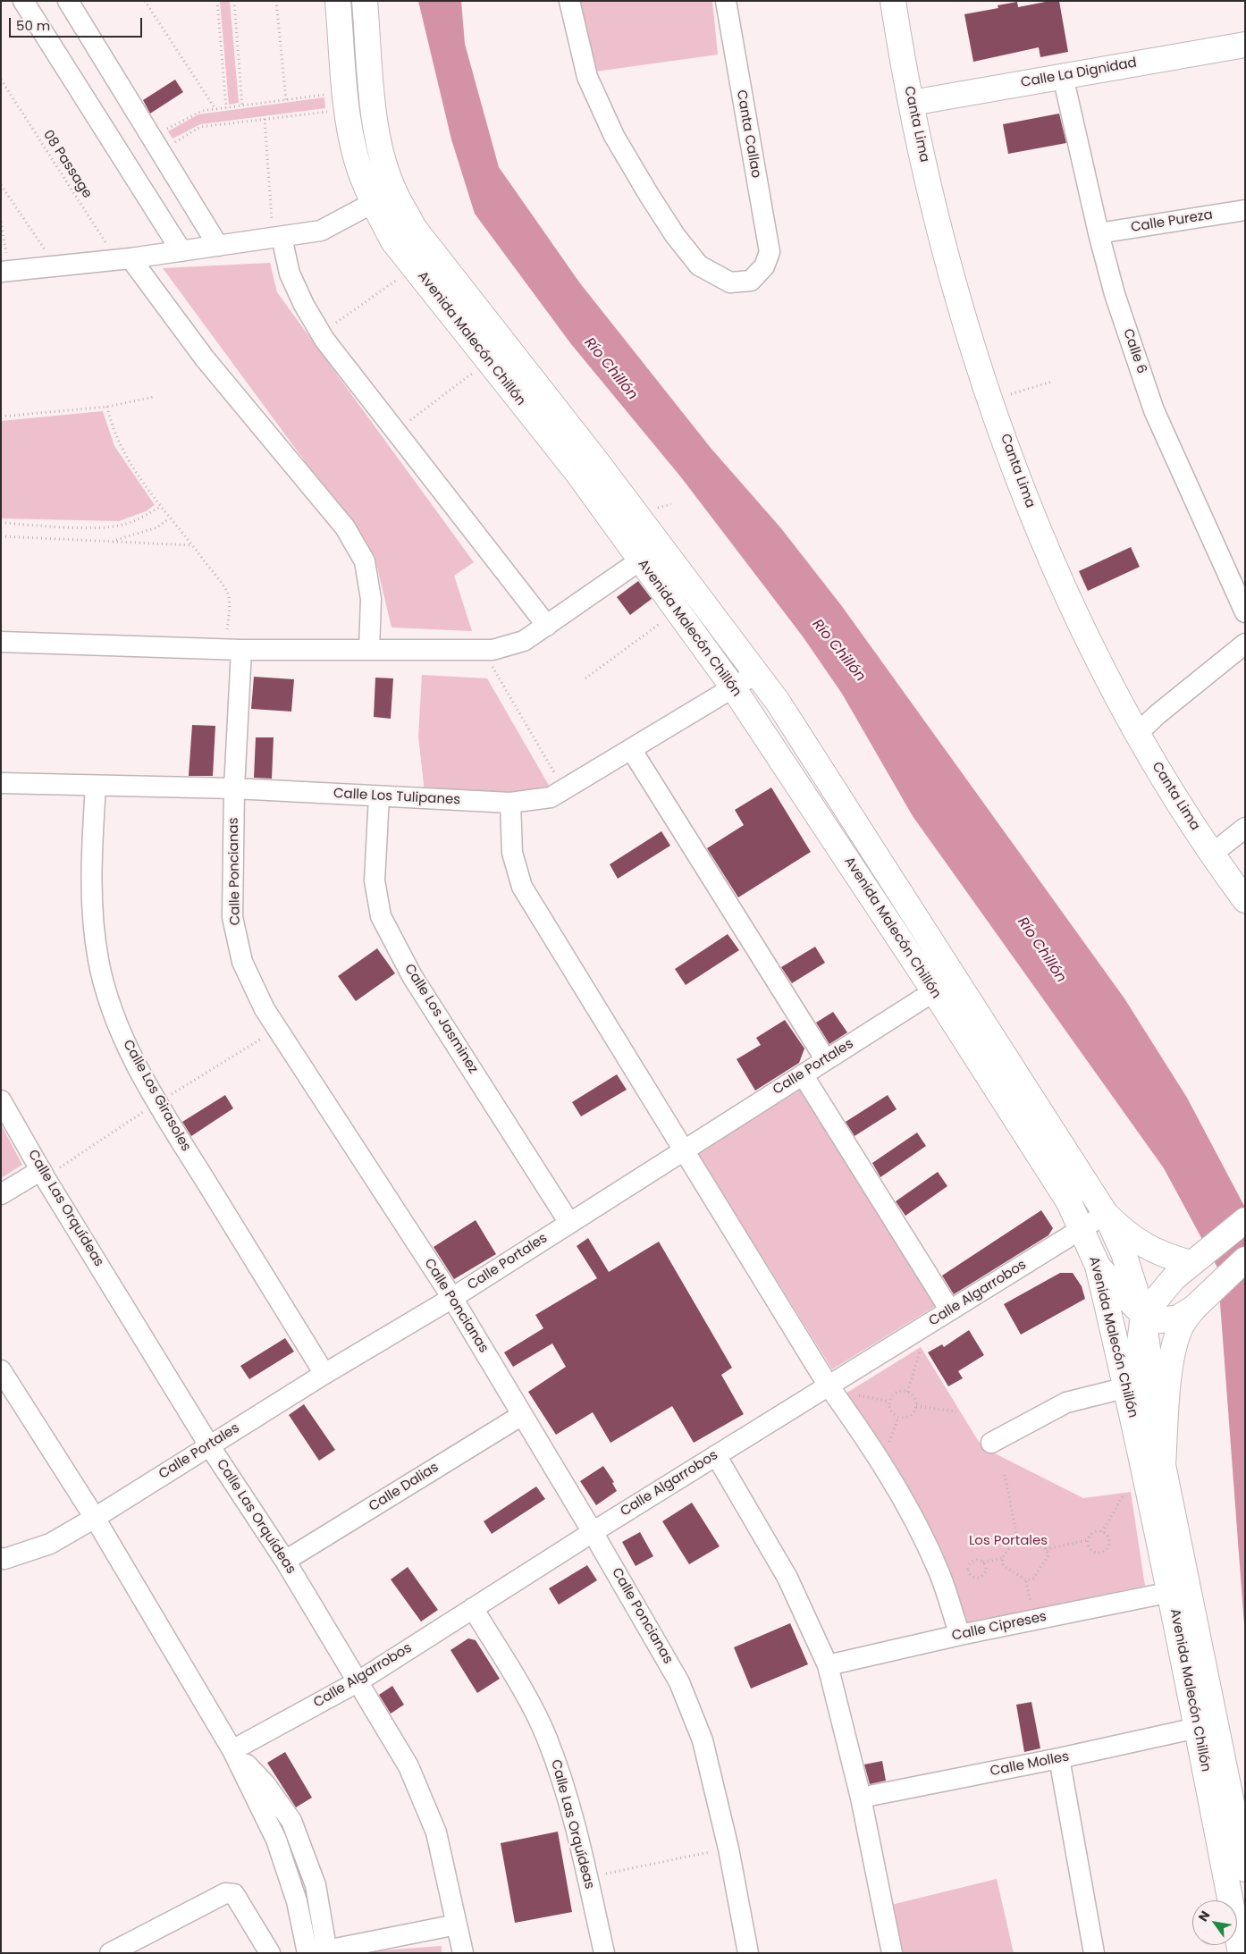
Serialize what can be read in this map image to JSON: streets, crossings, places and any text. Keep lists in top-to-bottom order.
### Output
{
  "streets": {
    "main road": ["Calle La Dignidad", "Canta Lima", "Avenida Malecón Chillón"],
    "street": [
      "Canta Callao",
      "Calle Pureza",
      "Calle 6",
      "Calle Los Tulipanes",
      "Calle Poncianas",
      "Calle Los Jasminez",
      "Calle Portales",
      "Calle Los Girasoles",
      "Calle Las Orquídeas",
      "Calle Algarrobos",
      "Calle Dalias",
      "Calle Cipreses",
      "Calle Molles"
    ],
    "path": ["08 Passage"]
  },
  "crossings": [
    ["Calle La Dignidad", "Canta Lima"],
    ["Calle La Dignidad", "Calle 6"],
    ["Calle Pureza", "Calle 6"],
    ["Avenida Malecón Chillón", "Calle Los Tulipanes"],
    ["Avenida Malecón Chillón", "Calle Portales"],
    ["Avenida Malecón Chillón", "Calle Algarrobos"],
    ["Avenida Malecón Chillón", "Calle Cipreses"],
    ["Avenida Malecón Chillón", "Calle Molles"],
    ["Calle Los Tulipanes", "Calle Poncianas"],
    ["Calle Los Tulipanes", "Calle Los Jasminez"],
    ["Calle Los Tulipanes", "Calle Los Girasoles"],
    ["Calle Poncianas", "Calle Portales"],
    ["Calle Poncianas", "Calle Algarrobos"],
    ["Calle Poncianas", "Calle Dalias"],
    ["Calle Los Jasminez", "Calle Portales"],
    ["Calle Portales", "Calle Los Girasoles"],
    ["Calle Portales", "Calle Las Orquídeas"],
    ["Calle Las Orquídeas", "Calle Algarrobos"],
    ["Calle Las Orquídeas", "Calle Dalias"]
  ],
  "water": ["Río Chillón"],
  "parks": ["Los Portales"],
  "scale_bar": "50 m",
  "north": "top left"
}
